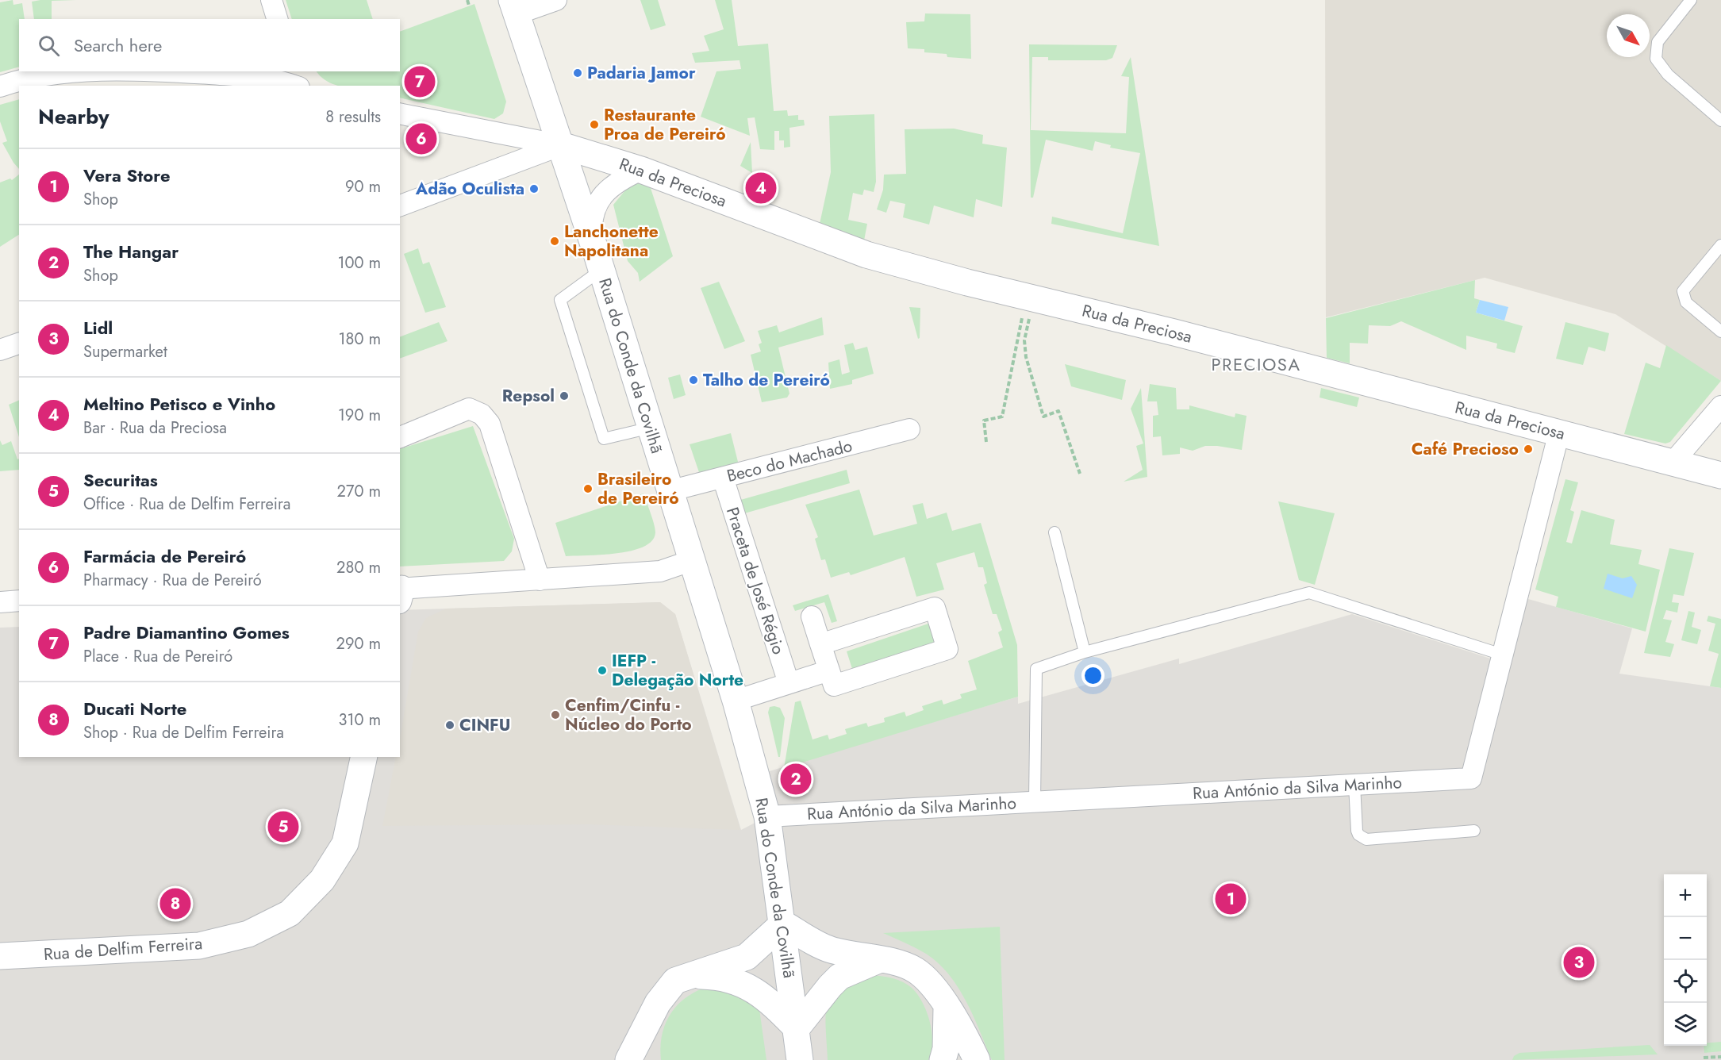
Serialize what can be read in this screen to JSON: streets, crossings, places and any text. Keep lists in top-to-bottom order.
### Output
{
  "streets": {
    "main road": ["Rua da Preciosa", "Rua do Conde da Covilhã", "Rua de Delfim Ferreira"],
    "street": ["Beco do Machado", "Praceta de José Régio", "Rua António da Silva Marinho"]
  },
  "crossings": [
    ["Rua da Preciosa", "Rua do Conde da Covilhã"],
    ["Rua da Preciosa", "Rua António da Silva Marinho"],
    ["Rua do Conde da Covilhã", "Beco do Machado"],
    ["Rua do Conde da Covilhã", "Rua António da Silva Marinho"],
    ["Beco do Machado", "Praceta de José Régio"]
  ],
  "districts": ["PRECIOSA"],
  "places": [
    "Padaria Jamor",
    "Restaurante Proa de Pereiró",
    "Adão Oculista",
    "Lanchonette Napolitana",
    "Talho de Pereiró",
    "Repsol",
    "Café Precioso",
    "Brasileiro de Pereiró",
    "IEFP - Delegação Norte",
    "Cenfim/Cinfu - Núcleo do Porto",
    "CINFU"
  ],
  "north": "bottom right",
  "page": {
    "search": "Search here",
    "pins": [
      "7",
      "6",
      "4",
      "2",
      "5",
      "1",
      "8",
      "3"
    ],
    "heading": ["Nearby", "8 results"],
    "list": [
      {
        "mark": "1",
        "name": "Vera Store",
        "note": "Shop",
        "value": "90 m"
      },
      {
        "mark": "2",
        "name": "The Hangar",
        "note": "Shop",
        "value": "100 m"
      },
      {
        "mark": "3",
        "name": "Lidl",
        "note": "Supermarket",
        "value": "180 m"
      },
      {
        "mark": "4",
        "name": "Meltino Petisco e Vinho",
        "note": "Bar · Rua da Preciosa",
        "value": "190 m"
      },
      {
        "mark": "5",
        "name": "Securitas",
        "note": "Office · Rua de Delfim Ferreira",
        "value": "270 m"
      },
      {
        "mark": "6",
        "name": "Farmácia de Pereiró",
        "note": "Pharmacy · Rua de Pereiró",
        "value": "280 m"
      },
      {
        "mark": "7",
        "name": "Padre Diamantino Gomes",
        "note": "Place · Rua de Pereiró",
        "value": "290 m"
      },
      {
        "mark": "8",
        "name": "Ducati Norte",
        "note": "Shop · Rua de Delfim Ferreira",
        "value": "310 m"
      }
    ],
    "map_buttons": ["+", "−"]
  }
}
